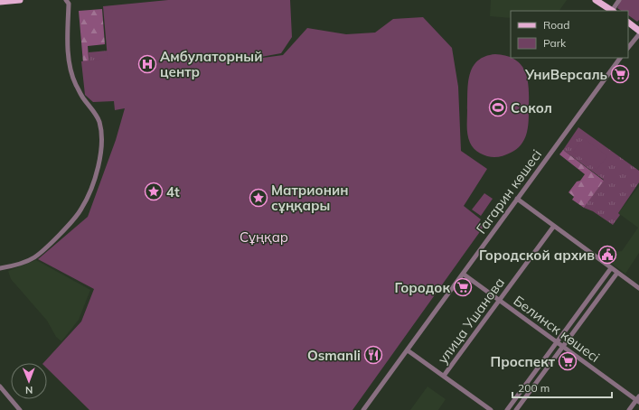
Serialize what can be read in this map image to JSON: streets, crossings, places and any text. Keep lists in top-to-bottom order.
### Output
{
  "streets": {
    "street": ["Гагарин көшесі", "улица Ушанова", "Белинск көшесі"]
  },
  "crossings": [
    ["Гагарин көшесі", "Белинск көшесі"],
    ["улица Ушанова", "Белинск көшесі"]
  ],
  "parks": ["Сұңқар"],
  "places": {
    "hospital": ["Амбулаторный центр"],
    "supermarket": ["УниВерсаль", "Городок", "Проспект"],
    "sports": ["Сокол"],
    "place": ["4t", "Матрионин сұңқары"],
    "public building": ["Городской архив"],
    "restaurant": ["Osmanli"]
  },
  "legend": ["Road", "Park"],
  "scale_bar": "200 m",
  "north": "bottom"
}
